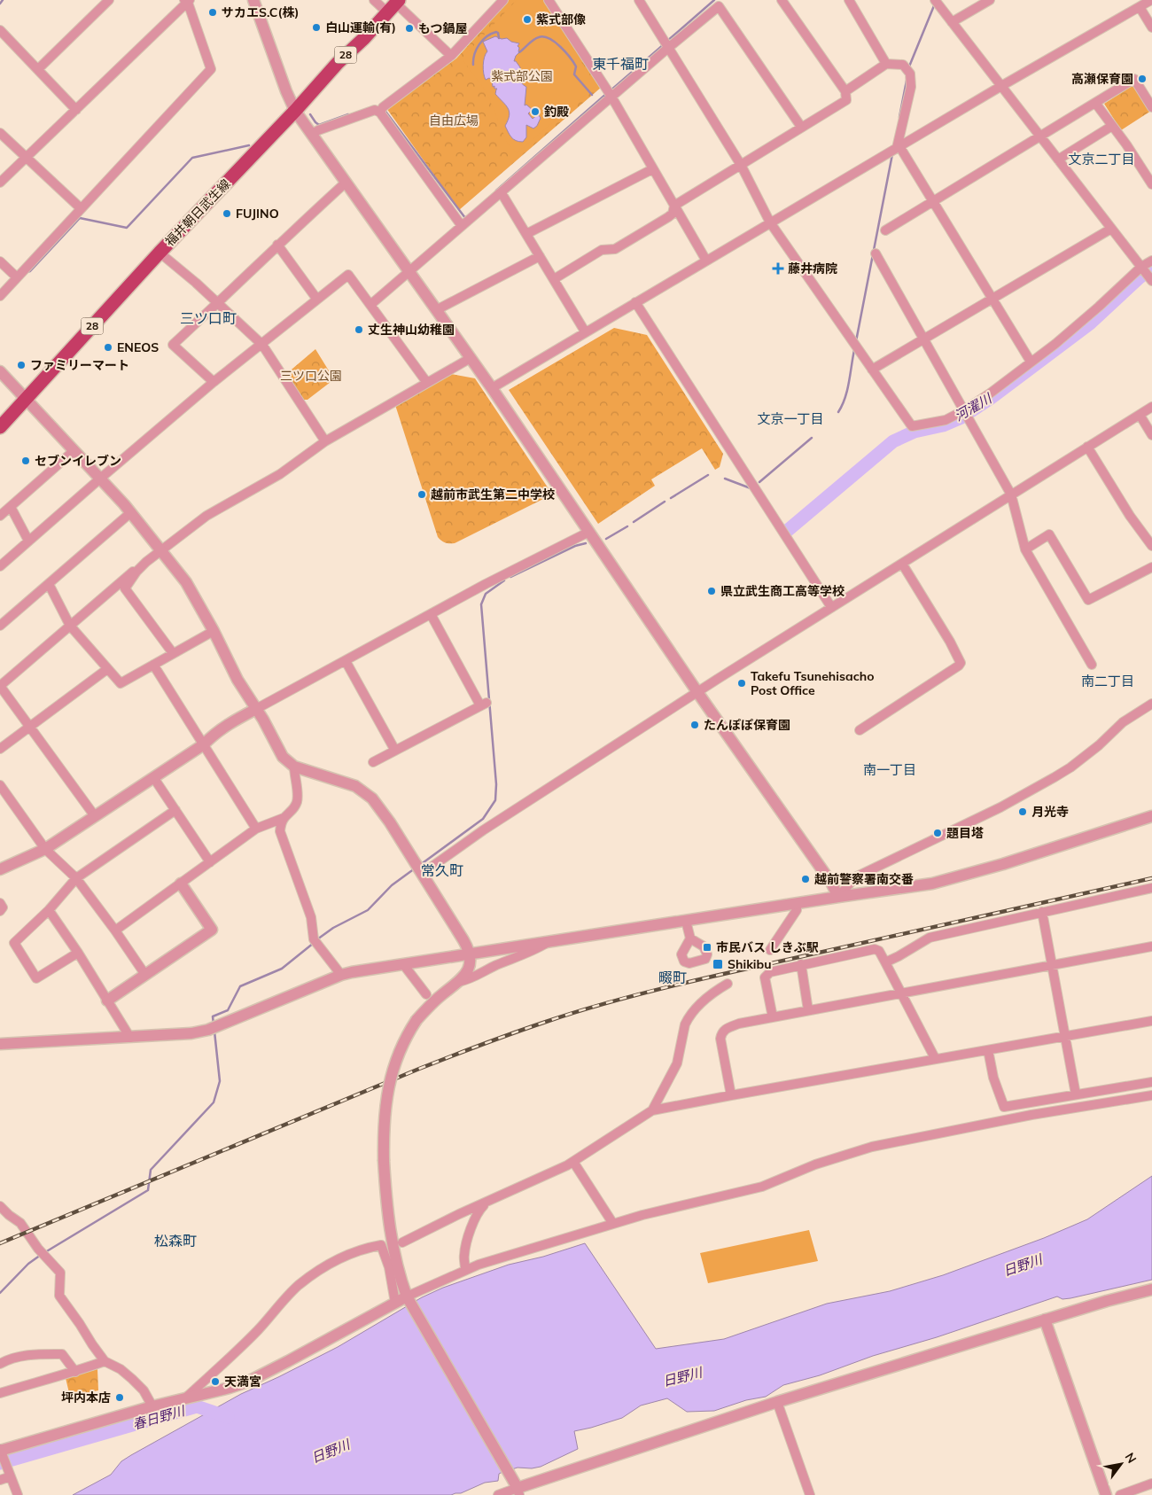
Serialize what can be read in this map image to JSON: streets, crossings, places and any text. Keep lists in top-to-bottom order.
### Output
{
  "streets": {
    "main road": ["28", "福井朝日武生線"]
  },
  "districts": [
    "東千福町",
    "文京二丁目",
    "三ツ口町",
    "文京一丁目",
    "南二丁目",
    "南一丁目",
    "常久町",
    "畷町",
    "松森町"
  ],
  "water": ["河濯川", "日野川", "春日野川"],
  "parks": ["紫式部公園", "自由広場", "三ツ口公園"],
  "places": {
    "other": [
      "サカエS.C(株)",
      "紫式部像",
      "白山運輸(有)",
      "もつ鍋屋",
      "高瀬保育園",
      "釣殿",
      "FUJINO",
      "丈生神山幼稚園",
      "ENEOS",
      "ファミリーマート",
      "セブンイレブン",
      "越前市武生第二中学校",
      "県立武生商工高等学校",
      "Takefu Tsunehisacho Post Office",
      "たんぽぽ保育園",
      "月光寺",
      "題目塔",
      "越前警察署南交番",
      "天満宮",
      "坪内本店"
    ],
    "health": ["藤井病院"],
    "transit": ["市民バス しきぶ駅", "Shikibu"]
  },
  "north": "top right"
}
